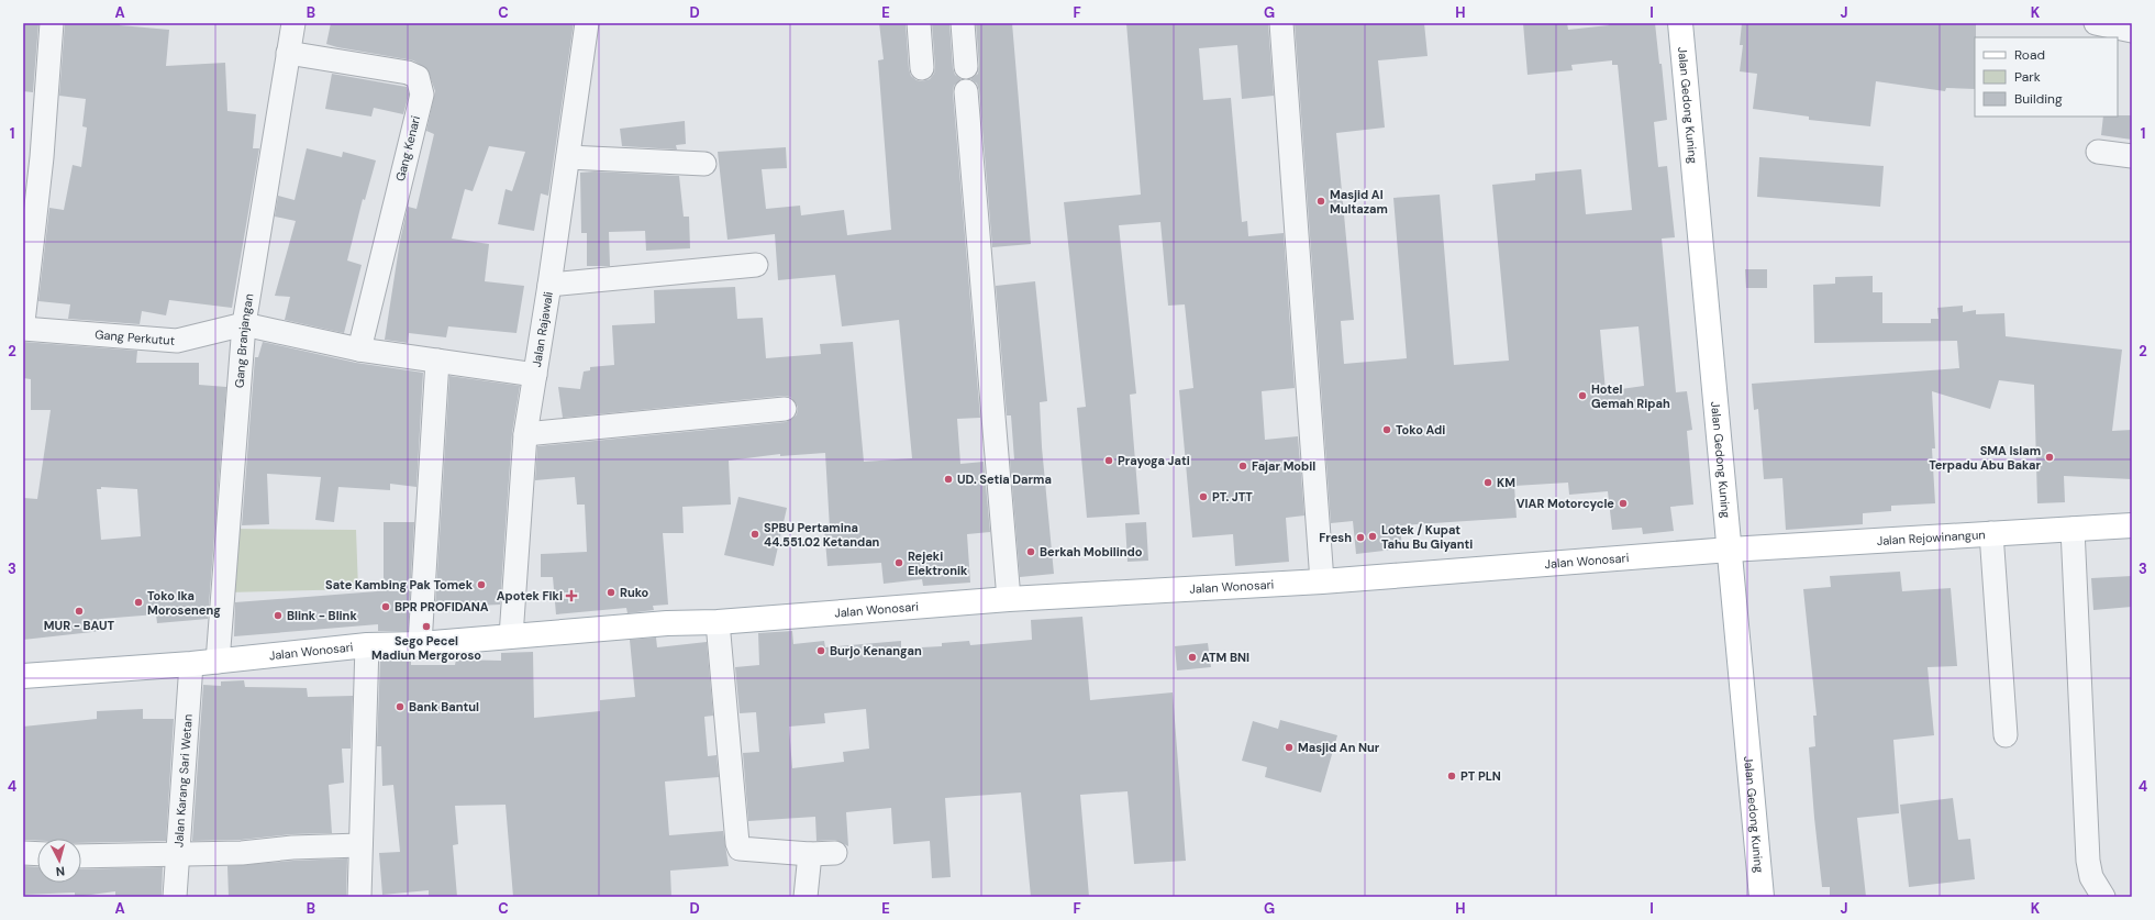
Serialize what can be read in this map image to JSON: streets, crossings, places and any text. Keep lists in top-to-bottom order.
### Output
{
  "streets": {
    "main road": ["Jalan Gedong Kuning", "Jalan Rejowinangun", "Jalan Wonosari"],
    "street": [
      "Gang Kenari",
      "Jalan Rajawali",
      "Gang Perkutut",
      "Gang Branjangan",
      "Jalan Karang Sari Wetan"
    ]
  },
  "crossings": [
    ["Jalan Gedong Kuning", "Jalan Rejowinangun"],
    ["Jalan Gedong Kuning", "Jalan Wonosari"],
    ["Gang Kenari", "Gang Branjangan"],
    ["Jalan Rajawali", "Jalan Wonosari"],
    ["Gang Perkutut", "Gang Branjangan"],
    ["Gang Branjangan", "Jalan Wonosari"],
    ["Jalan Rejowinangun", "Jalan Wonosari"],
    ["Jalan Wonosari", "Jalan Karang Sari Wetan"]
  ],
  "places": {
    "other": [
      "Masjid Al Multazam",
      "Hotel Gemah Ripah",
      "Toko Adi",
      "SMA Islam Terpadu Abu Bakar",
      "Prayoga Jati",
      "Fajar Mobil",
      "UD. Setia Darma",
      "KM",
      "PT. JTT",
      "VIAR Motorcycle",
      "SPBU Pertamina 44.551.02 Ketandan",
      "Lotek / Kupat Tahu Bu Giyanti",
      "Fresh",
      "Berkah Mobilindo",
      "Rejeki Elektronik",
      "Sate Kambing Pak Tomek",
      "Ruko",
      "Toko Ika Moroseneng",
      "BPR PROFIDANA",
      "MUR - BAUT",
      "Blink - Blink",
      "Sego Pecel Madiun Mergoroso",
      "Burjo Kenangan",
      "ATM BNI",
      "Bank Bantul",
      "Masjid An Nur",
      "PT PLN"
    ],
    "health": ["Apotek Fiki"]
  },
  "legend": ["Road", "Park", "Building"],
  "north": "bottom",
  "grid": {
    "columns": [
      "A",
      "B",
      "C",
      "D",
      "E",
      "F",
      "G",
      "H",
      "I",
      "J",
      "K"
    ],
    "rows": [
      "1",
      "2",
      "3",
      "4"
    ]
  }
}
